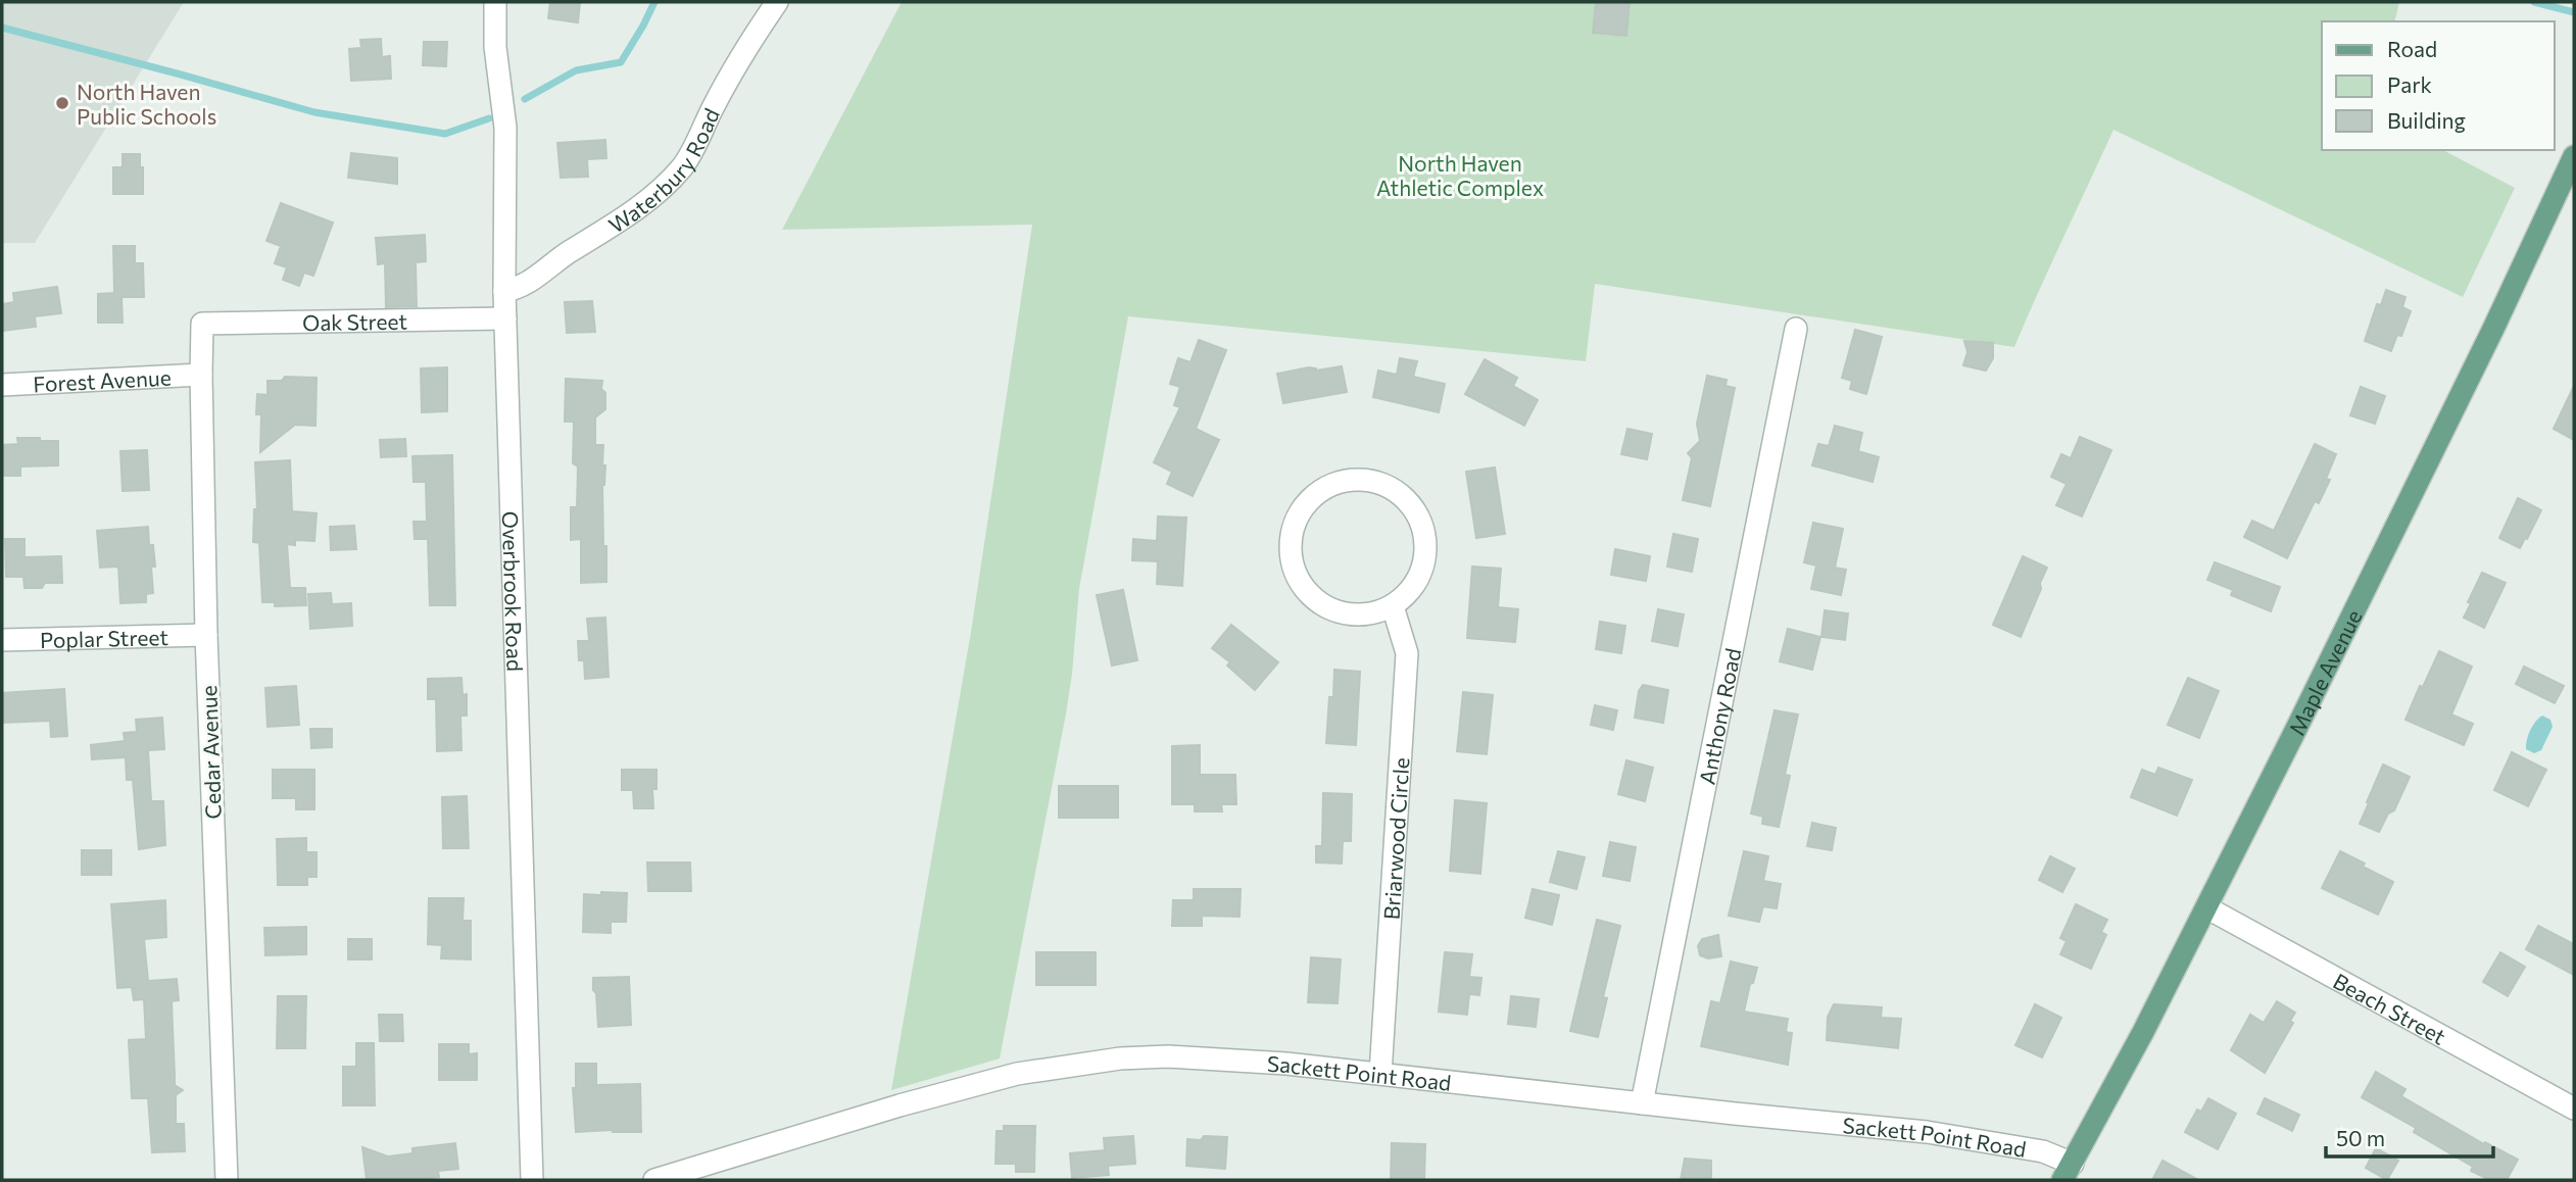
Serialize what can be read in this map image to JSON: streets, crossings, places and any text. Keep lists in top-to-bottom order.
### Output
{
  "streets": {
    "main road": ["Maple Avenue"],
    "street": [
      "Waterbury Road",
      "Oak Street",
      "Forest Avenue",
      "Overbrook Road",
      "Poplar Street",
      "Anthony Road",
      "Cedar Avenue",
      "Briarwood Circle",
      "Beach Street",
      "Sackett Point Road"
    ]
  },
  "crossings": [
    ["Waterbury Road", "Overbrook Road"],
    ["Oak Street", "Overbrook Road"],
    ["Oak Street", "Cedar Avenue"],
    ["Forest Avenue", "Cedar Avenue"],
    ["Poplar Street", "Cedar Avenue"],
    ["Maple Avenue", "Beach Street"],
    ["Maple Avenue", "Sackett Point Road"],
    ["Anthony Road", "Sackett Point Road"],
    ["Briarwood Circle", "Sackett Point Road"]
  ],
  "parks": ["North Haven Athletic Complex"],
  "places": ["North Haven Public Schools"],
  "legend": ["Road", "Park", "Building"],
  "scale_bar": "50 m"
}
